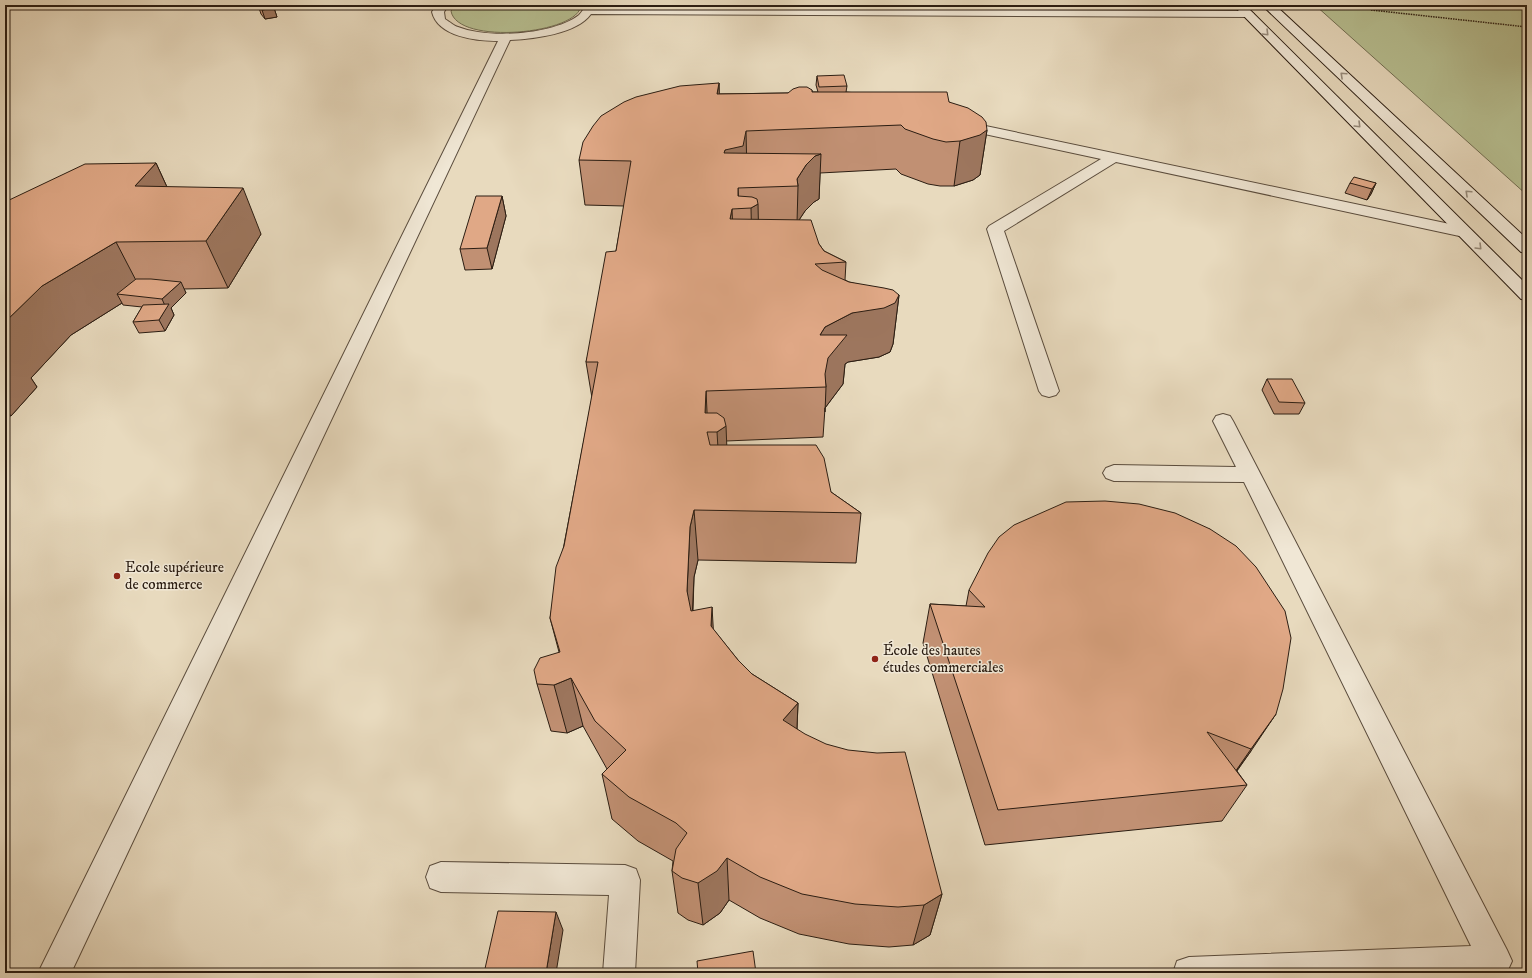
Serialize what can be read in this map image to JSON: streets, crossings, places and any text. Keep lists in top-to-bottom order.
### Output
{
  "places": ["Ecole supérieure de commerce", "École des hautes études commerciales"]
}
